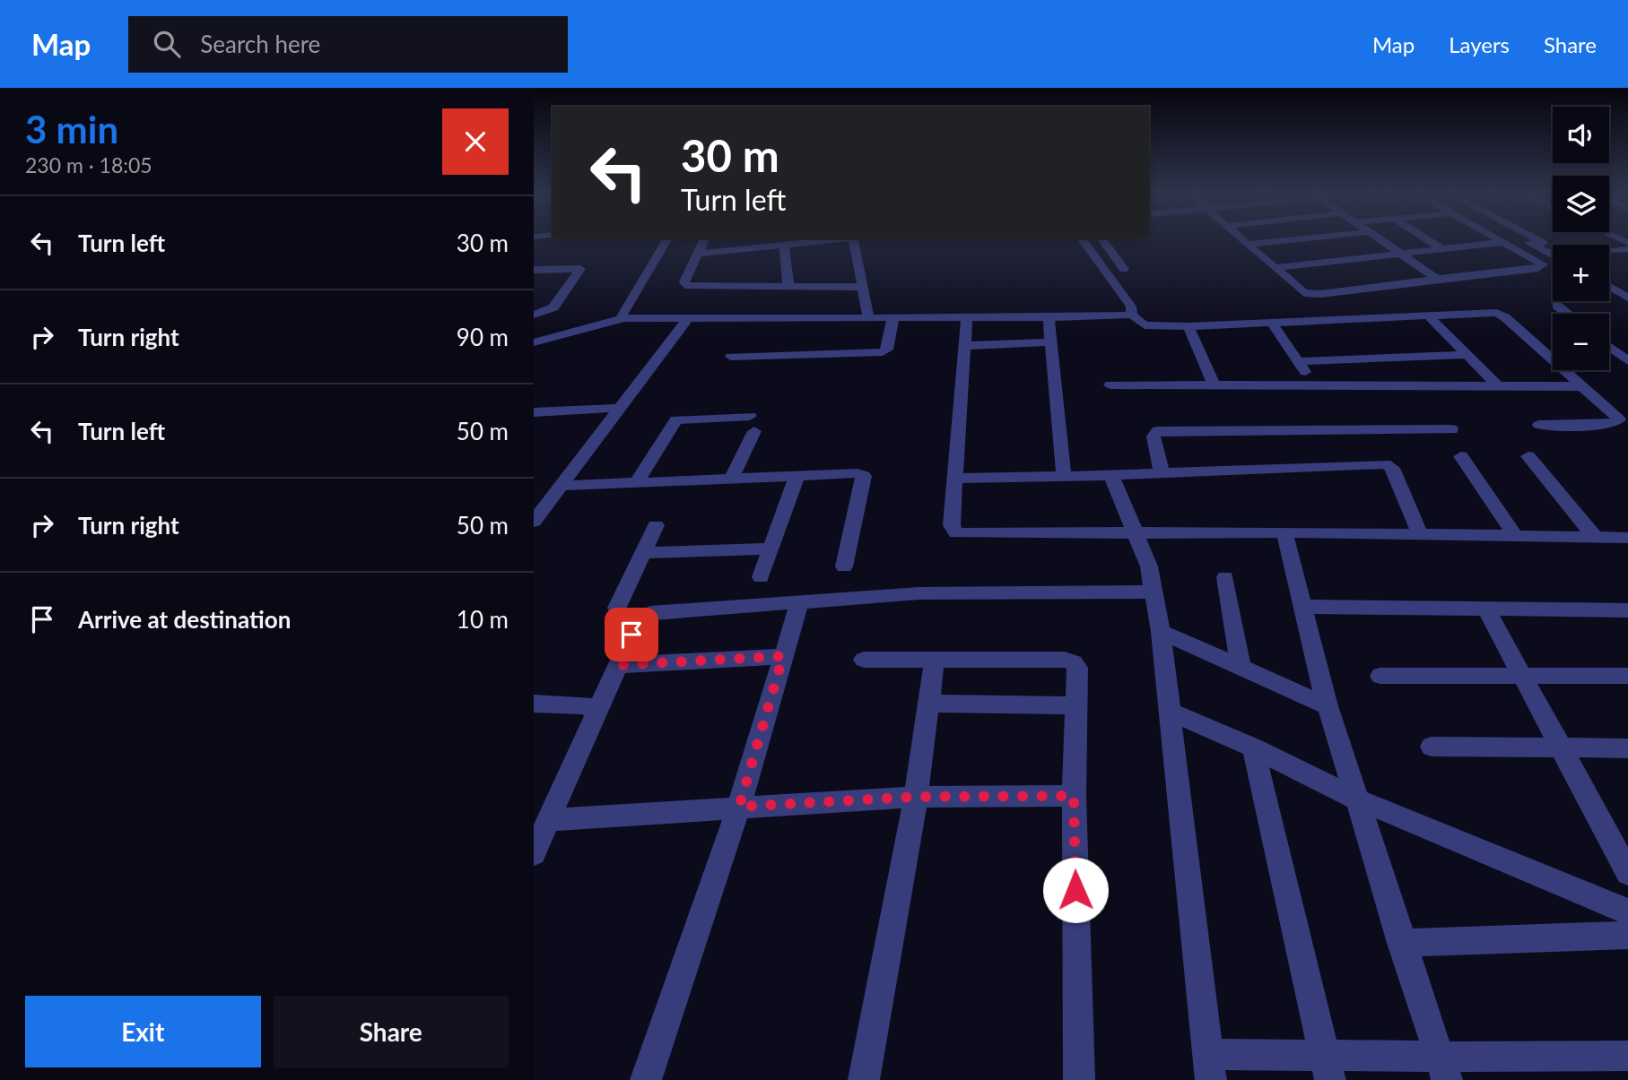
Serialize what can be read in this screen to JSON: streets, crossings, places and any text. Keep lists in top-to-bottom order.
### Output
{
  "page": {
    "header": "Map",
    "search": "Search here",
    "nav": ["Map", "Layers", "Share"],
    "heading": ["3 min", "230 m · 18:05"],
    "map_buttons": ["+", "−"],
    "turn": ["30 m", "Turn left"],
    "list": [
      {
        "name": "Turn left",
        "value": "30 m"
      },
      {
        "name": "Turn right",
        "value": "90 m"
      },
      {
        "name": "Turn left",
        "value": "50 m"
      },
      {
        "name": "Turn right",
        "value": "50 m"
      },
      {
        "name": "Arrive at destination",
        "value": "10 m"
      }
    ],
    "buttons": ["Exit", "Share"]
  }
}
